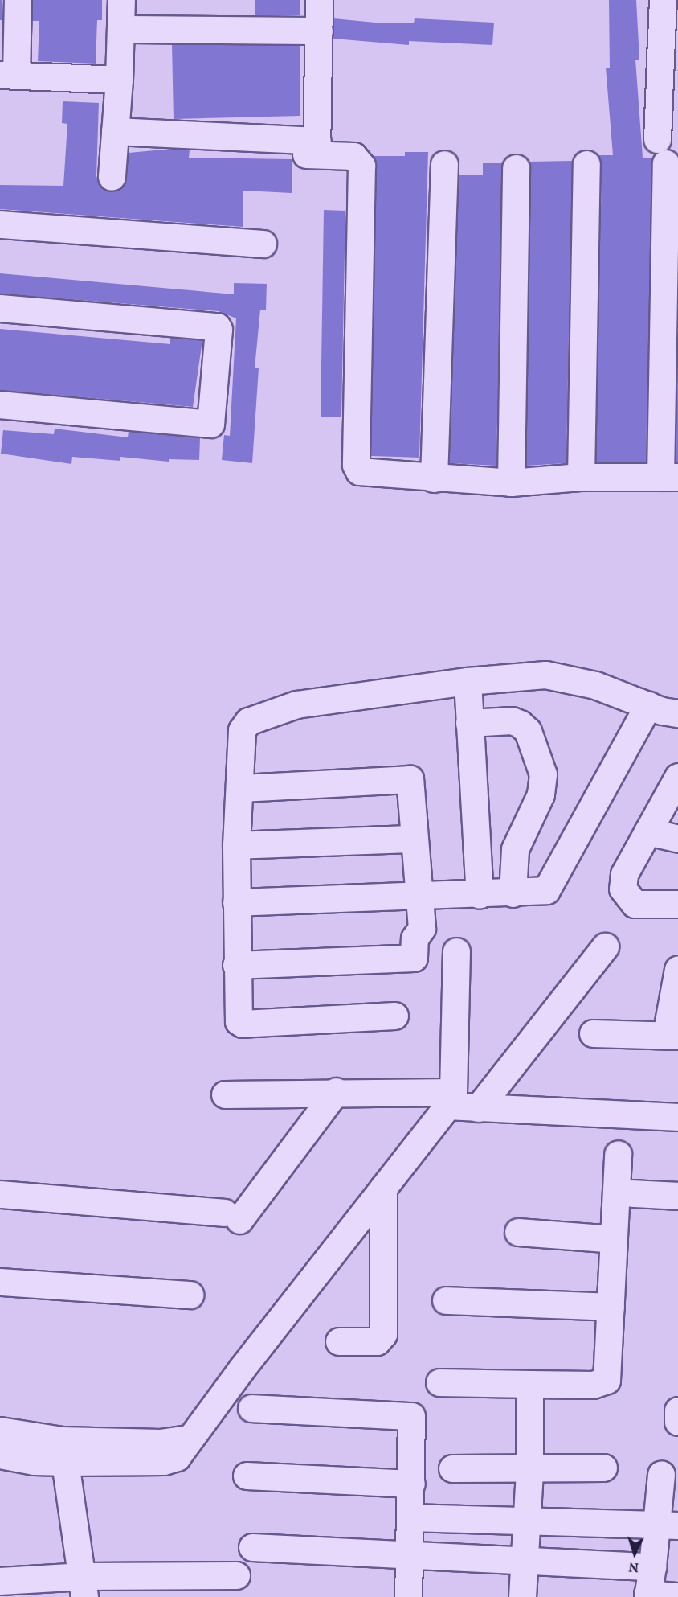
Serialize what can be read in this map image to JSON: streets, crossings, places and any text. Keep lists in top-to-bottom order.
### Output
{
  "north": "bottom"
}
